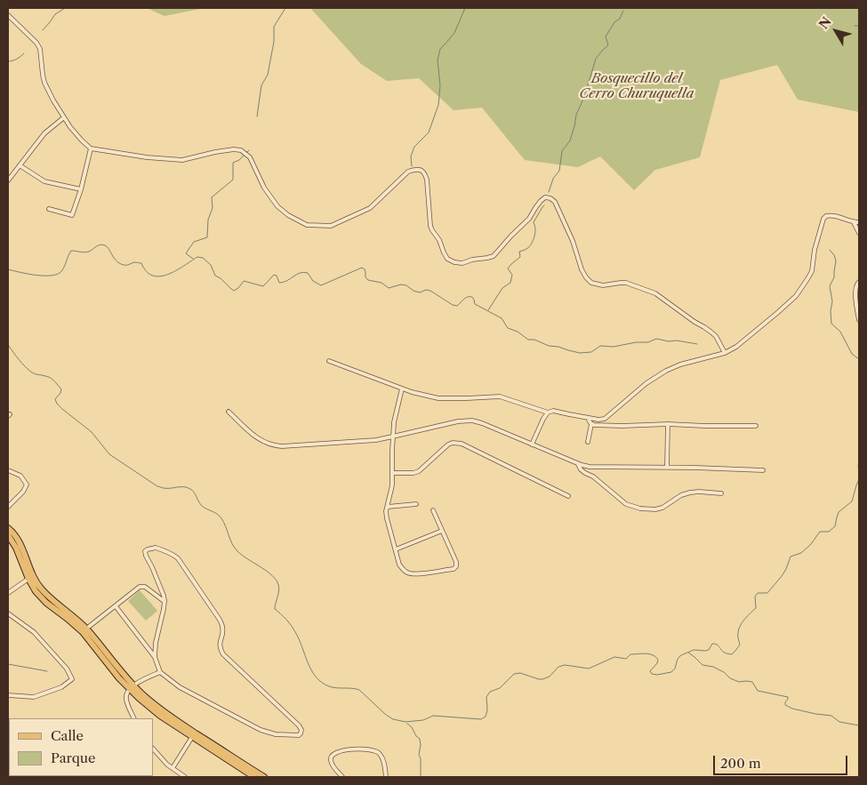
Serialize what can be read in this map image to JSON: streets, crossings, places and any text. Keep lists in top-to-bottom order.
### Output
{
  "parks": ["Bosquecillo del Cerro Churuquella"],
  "legend": ["Calle", "Parque"],
  "scale_bar": "200 m",
  "north": "top left"
}
